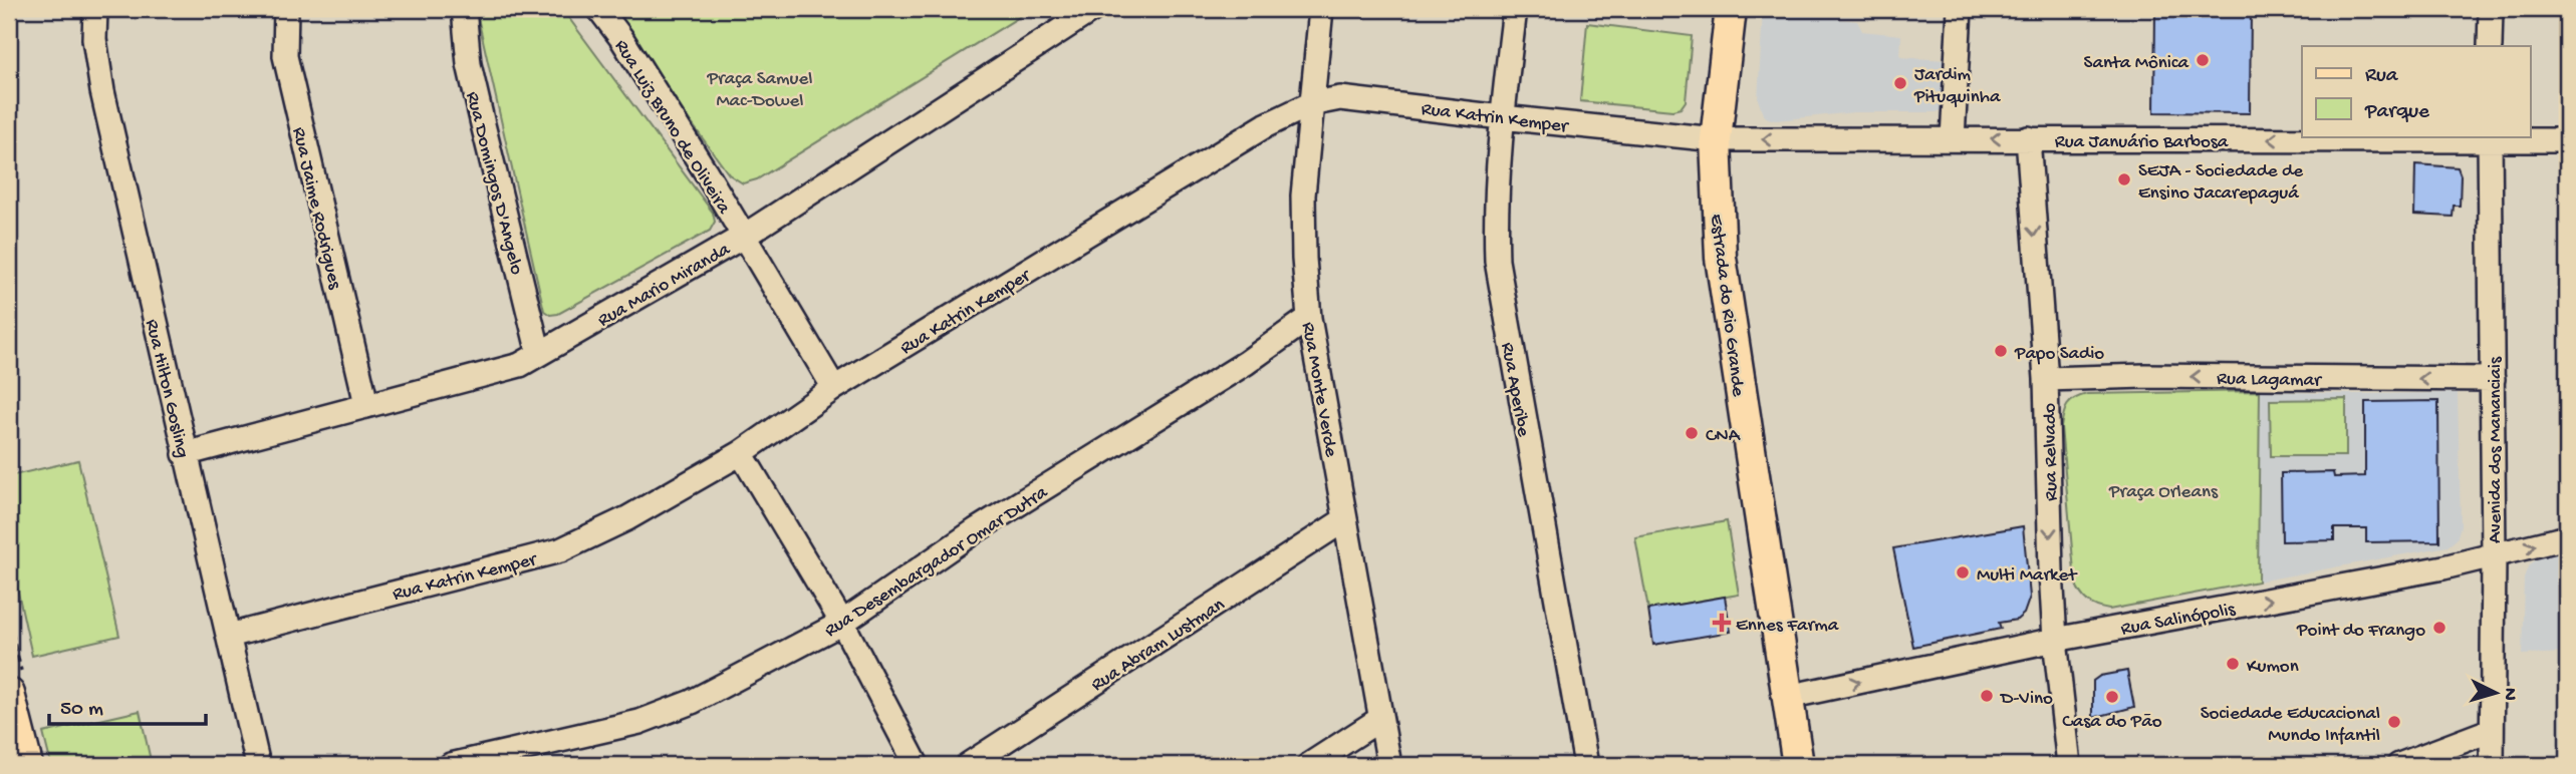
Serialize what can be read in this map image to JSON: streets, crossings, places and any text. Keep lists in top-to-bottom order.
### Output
{
  "streets": {
    "main road": ["Estrada do Rio Grande"],
    "street": [
      "Rua Katrin Kemper",
      "Rua Luiz Bruno de Oliveira",
      "Rua Januário Barbosa",
      "Rua Domingos D'Angelo",
      "Rua Jaime Rodrigues",
      "Rua Mario Miranda",
      "Rua Lagamar",
      "Rua Hilton Gosling",
      "Rua Monte Verde",
      "Rua Aperibe",
      "Avenida dos Mananciais",
      "Rua Relvado",
      "Rua Desembargador Omar Dutra",
      "Rua Salinópolis",
      "Rua Abram Lustman"
    ]
  },
  "crossings": [
    ["Rua Katrin Kemper", "Rua Luiz Bruno de Oliveira"],
    ["Rua Katrin Kemper", "Rua Januário Barbosa"],
    ["Rua Katrin Kemper", "Estrada do Rio Grande"],
    ["Rua Katrin Kemper", "Rua Hilton Gosling"],
    ["Rua Katrin Kemper", "Rua Monte Verde"],
    ["Rua Katrin Kemper", "Rua Aperibe"],
    ["Rua Luiz Bruno de Oliveira", "Rua Mario Miranda"],
    ["Rua Januário Barbosa", "Estrada do Rio Grande"],
    ["Rua Januário Barbosa", "Avenida dos Mananciais"],
    ["Rua Januário Barbosa", "Rua Relvado"],
    ["Rua Domingos D'Angelo", "Rua Mario Miranda"],
    ["Rua Jaime Rodrigues", "Rua Mario Miranda"],
    ["Rua Mario Miranda", "Rua Hilton Gosling"],
    ["Estrada do Rio Grande", "Rua Salinópolis"],
    ["Rua Lagamar", "Avenida dos Mananciais"],
    ["Rua Lagamar", "Rua Relvado"],
    ["Rua Monte Verde", "Rua Desembargador Omar Dutra"],
    ["Rua Monte Verde", "Rua Abram Lustman"],
    ["Avenida dos Mananciais", "Rua Salinópolis"],
    ["Rua Relvado", "Rua Salinópolis"]
  ],
  "one_way": [
    "Rua Januário Barbosa",
    "Rua Lagamar",
    "Rua Relvado",
    "Rua Salinópolis"
  ],
  "parks": ["Praça Samuel Mac-Dowel", "Praça Orleans"],
  "places": {
    "other": [
      "Santa Mônica",
      "Jardim Pituquinha",
      "SEJA - Sociedade de Ensino Jacarepaguá",
      "Papo Sadio",
      "CNA",
      "Multi Market",
      "Point do Frango",
      "Kumon",
      "D-Vino",
      "Casa do Pão",
      "Sociedade Educacional Mundo Infantil"
    ],
    "health": ["Ennes Farma"]
  },
  "legend": ["Rua", "Parque"],
  "scale_bar": "50 m",
  "north": "right"
}
